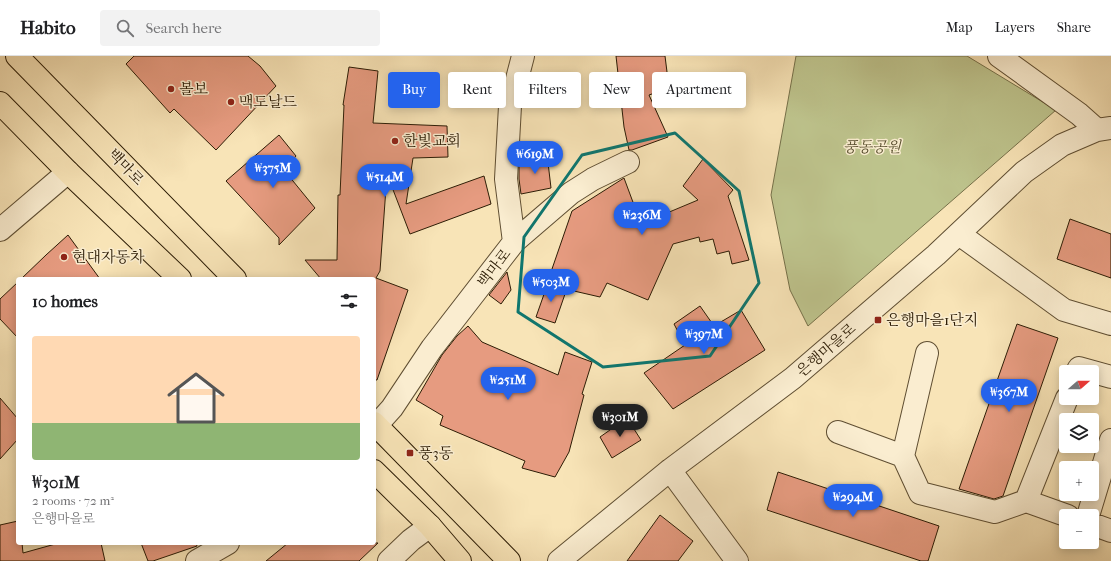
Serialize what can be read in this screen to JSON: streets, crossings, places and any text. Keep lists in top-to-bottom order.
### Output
{
  "streets": {
    "main road": ["백마로"],
    "street": ["은행마을로"]
  },
  "parks": ["풍동공원"],
  "places": {
    "other": [
      "볼보",
      "맥도날드",
      "한빛교회",
      "현대자동차"
    ],
    "transit": ["은행마을1단지", "풍3동"]
  },
  "north": "right",
  "page": {
    "header": "Habito",
    "search": "Search here",
    "nav": ["Map", "Layers", "Share"],
    "chip": [
      "Buy",
      "Rent",
      "Filters",
      "New",
      "Apartment"
    ],
    "price": [
      "₩619M",
      "₩375M",
      "₩514M",
      "₩236M",
      "₩503M",
      "₩397M",
      "₩251M",
      "₩367M",
      "₩301M",
      "₩294M"
    ],
    "heading": "10 homes",
    "list": [
      {
        "name": "₩301M",
        "note": "2 rooms · 72 m² · 은행마을로"
      }
    ],
    "map_buttons": ["+", "−"]
  }
}
